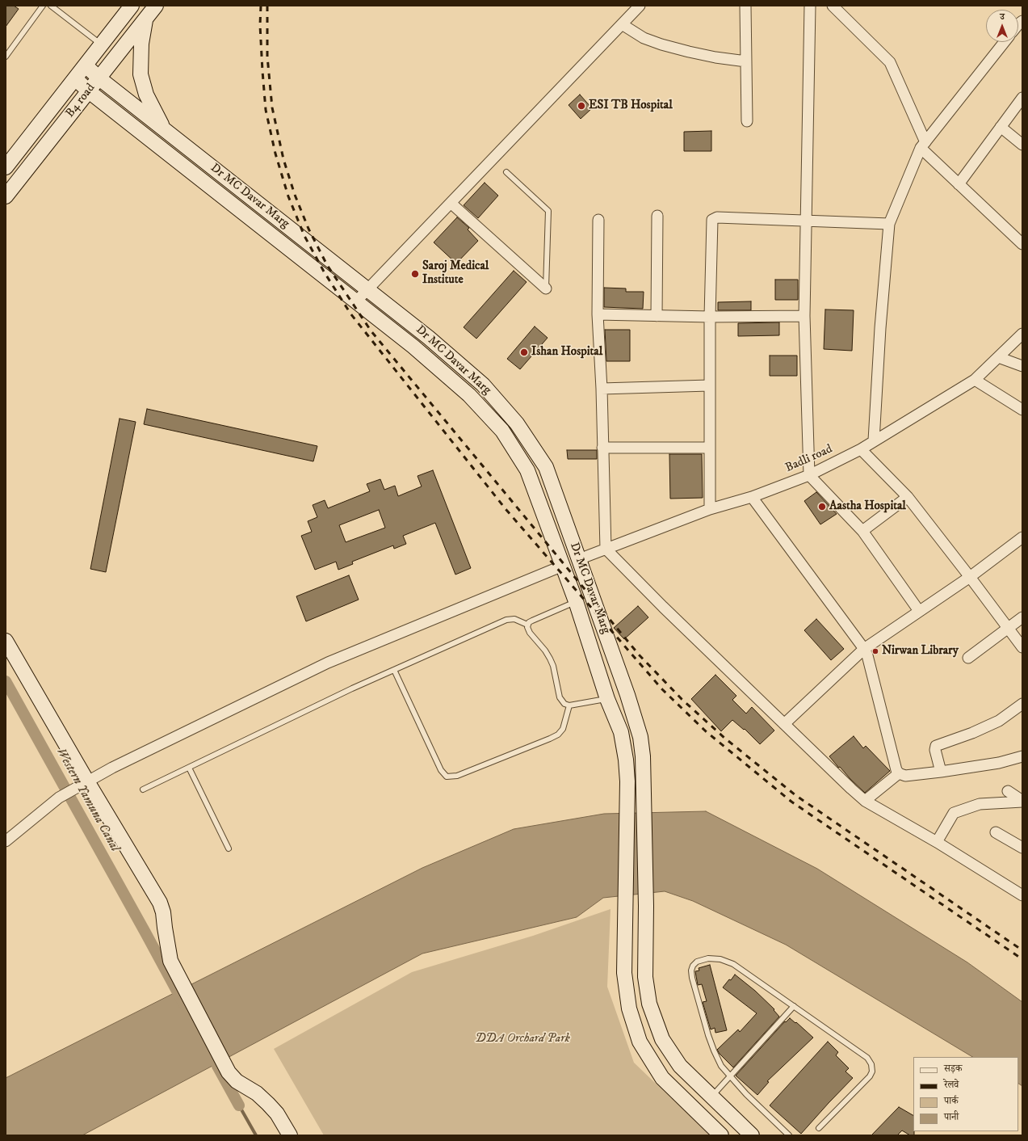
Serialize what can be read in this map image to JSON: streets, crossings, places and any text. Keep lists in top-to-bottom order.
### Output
{
  "streets": {
    "street": ["B4 road", "Dr MC Davar Marg", "Badli road"]
  },
  "crossings": [
    ["B4 road", "Dr MC Davar Marg"],
    ["Dr MC Davar Marg", "Badli road"]
  ],
  "water": ["Western Yamuna Canal"],
  "parks": ["DDA Orchard Park"],
  "places": [
    "ESI TB Hospital",
    "Saroj Medical Institute",
    "Ishan Hospital",
    "Aastha Hospital",
    "Nirwan Library"
  ],
  "legend": [
    "सड़क",
    "रेलवे",
    "पार्क",
    "पानी"
  ],
  "north": "top"
}
